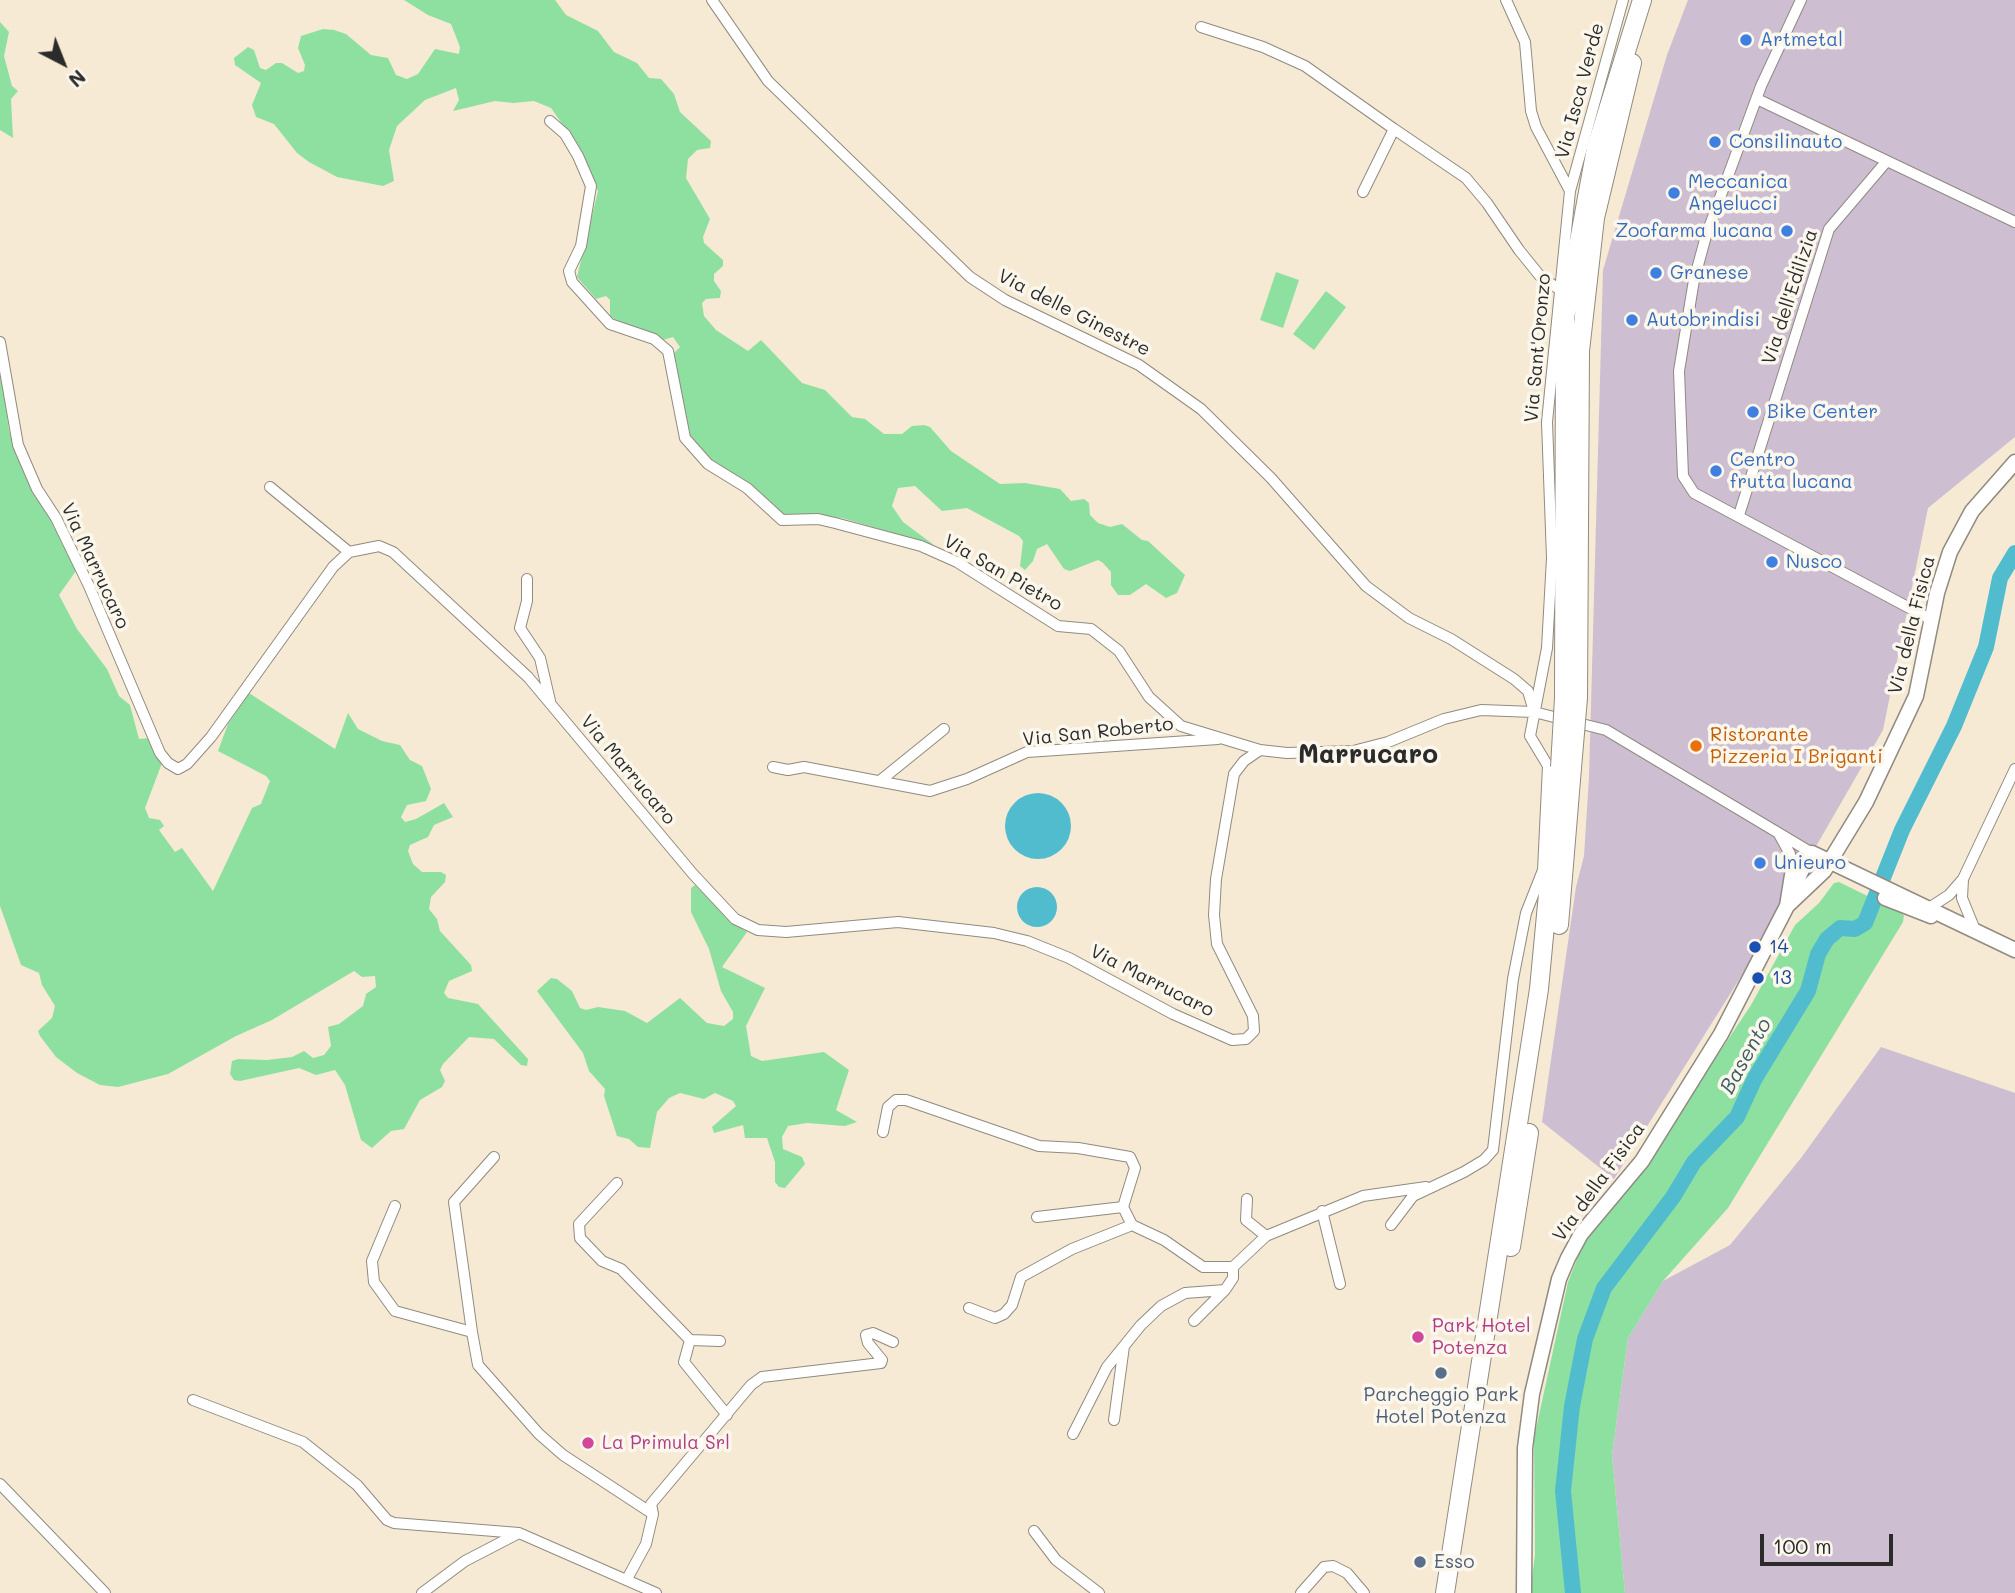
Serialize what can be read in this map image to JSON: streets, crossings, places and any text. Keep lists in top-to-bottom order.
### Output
{
  "streets": {
    "street": [
      "Via Isca Verde",
      "Via dell'Edilizia",
      "Via delle Ginestre",
      "Via Sant'Oronzo",
      "Via Marrucaro",
      "Via San Pietro",
      "Via della Fisica",
      "Via San Roberto"
    ]
  },
  "crossings": [
    ["Via Isca Verde", "Via Sant'Oronzo"],
    ["Via delle Ginestre", "Via Sant'Oronzo"],
    ["Via Marrucaro", "Via San Pietro"],
    ["Via San Pietro", "Via San Roberto"]
  ],
  "districts": ["Marrucaro"],
  "water": ["Basento"],
  "places": [
    "Artmetal",
    "Consilinauto",
    "Meccanica Angelucci",
    "Zoofarma lucana",
    "Granese",
    "Autobrindisi",
    "Bike Center",
    "Centro frutta lucana",
    "Nusco",
    "Ristorante Pizzeria I Briganti",
    "Unieuro",
    "14",
    "13",
    "Park Hotel Potenza",
    "Parcheggio Park Hotel Potenza",
    "La Primula Srl",
    "Esso"
  ],
  "scale_bar": "100 m",
  "north": "bottom right"
}
